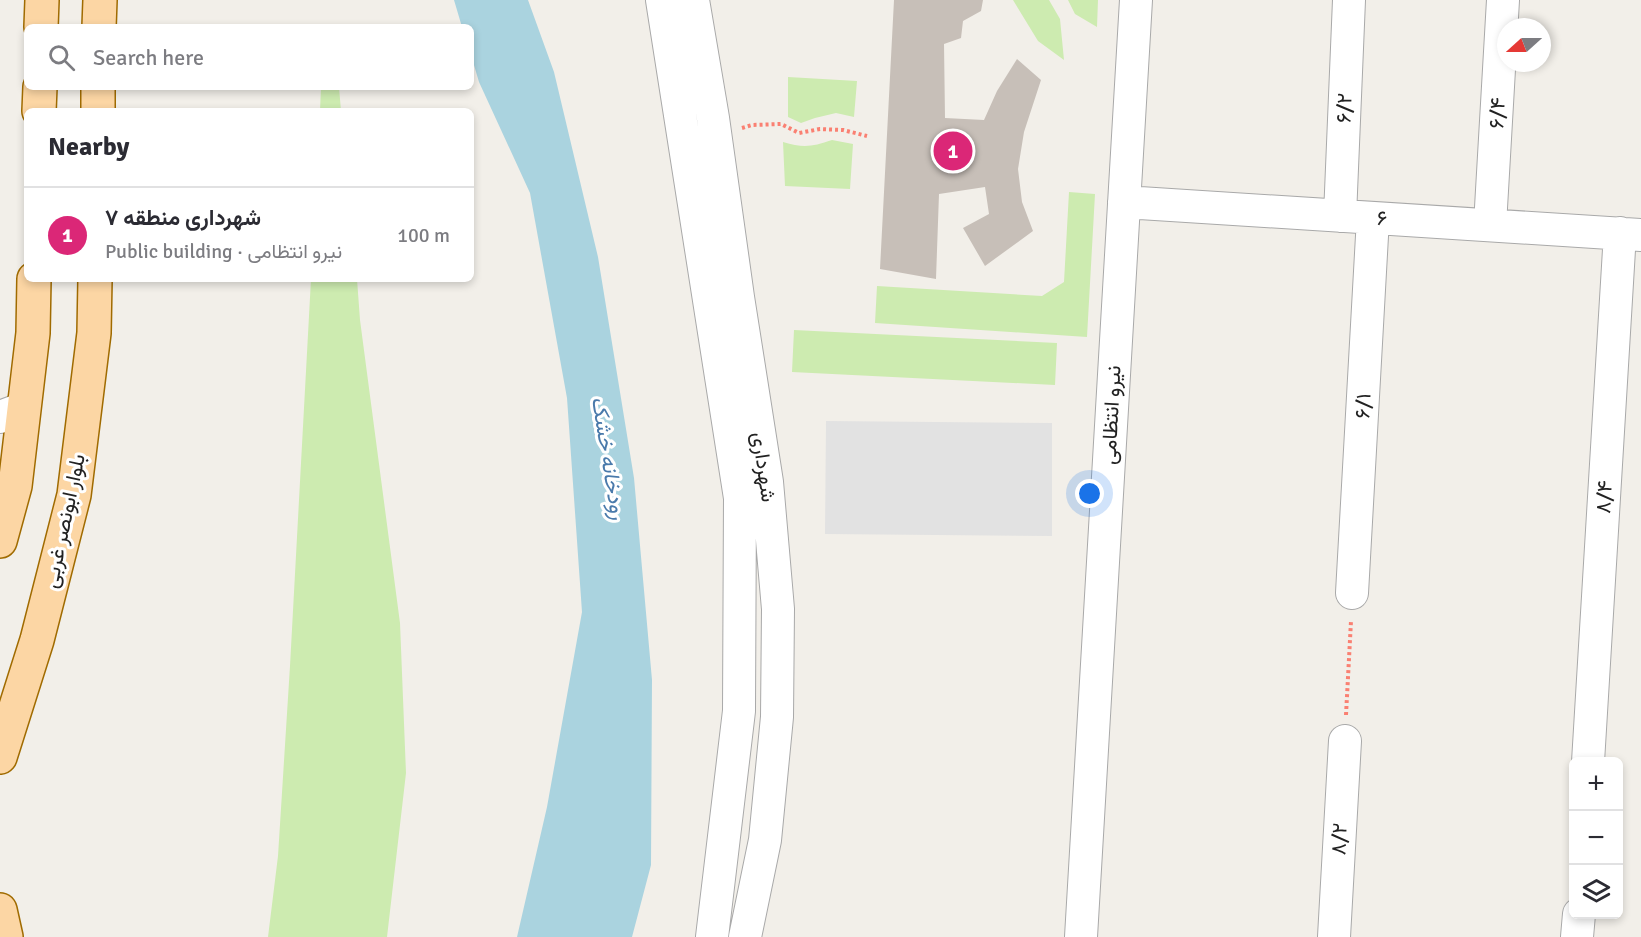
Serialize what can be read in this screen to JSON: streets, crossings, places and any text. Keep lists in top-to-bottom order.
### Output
{
  "streets": {
    "main road": ["بلوار ابونصر غربی"],
    "street": [
      "۶/۲",
      "۶/۴",
      "۶",
      "۶/۱",
      "نیرو انتظامی",
      "شهرداری",
      "۸/۴",
      "۸/۲"
    ]
  },
  "crossings": [
    ["۶/۲", "۶"],
    ["۶/۴", "۶"],
    ["۶", "۶/۱"],
    ["۶", "نیرو انتظامی"],
    ["۶", "۸/۴"]
  ],
  "water": ["رودخانه خشک"],
  "north": "left",
  "page": {
    "search": "Search here",
    "heading": "Nearby",
    "pins": "1",
    "list": [
      {
        "mark": "1",
        "name": "شهرداری منطقه ۷",
        "note": "Public building · نیرو انتظامی",
        "value": "100 m"
      }
    ],
    "map_buttons": ["+", "−"]
  }
}
